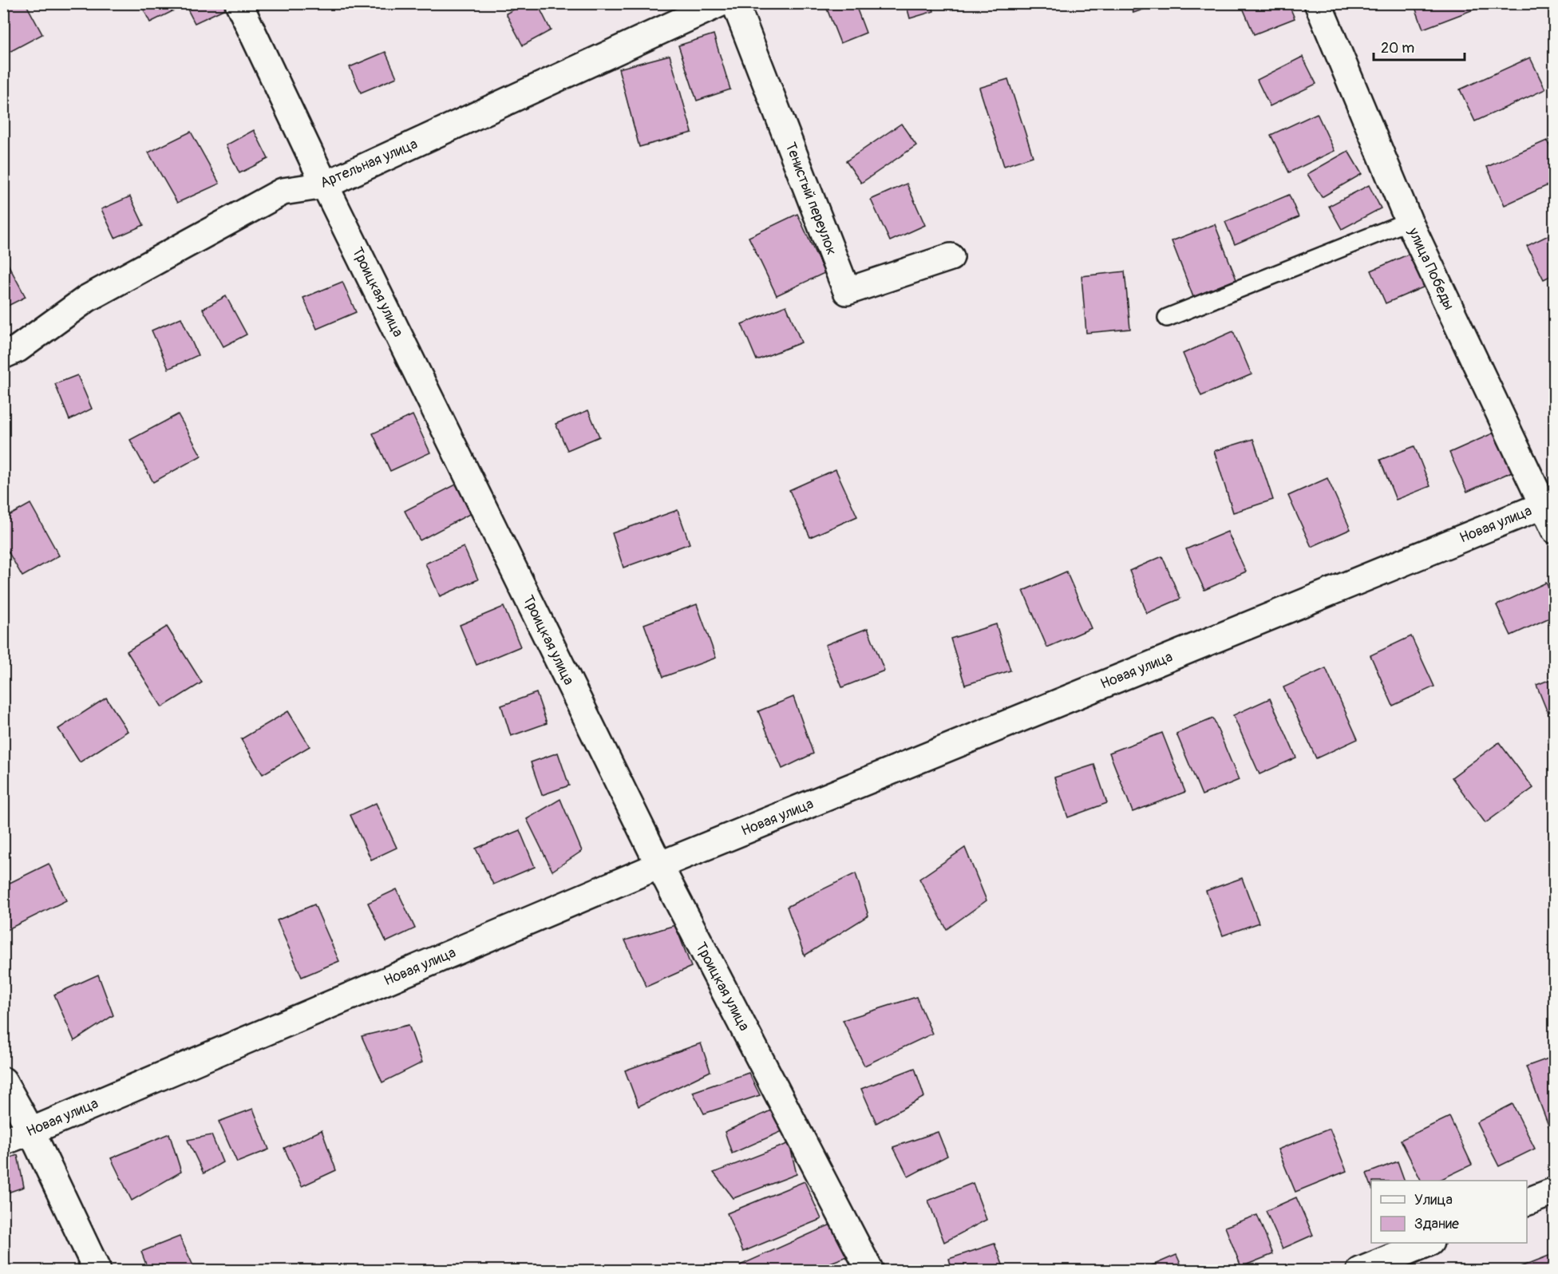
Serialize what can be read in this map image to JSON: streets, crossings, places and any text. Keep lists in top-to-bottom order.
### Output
{
  "streets": {
    "street": [
      "Артельная улица",
      "Тенистый переулок",
      "улица Победы",
      "Троицкая улица",
      "Новая улица"
    ]
  },
  "crossings": [
    ["Артельная улица", "Троицкая улица"],
    ["улица Победы", "Новая улица"],
    ["Троицкая улица", "Новая улица"]
  ],
  "legend": ["Улица", "Здание"],
  "scale_bar": "20 m"
}
